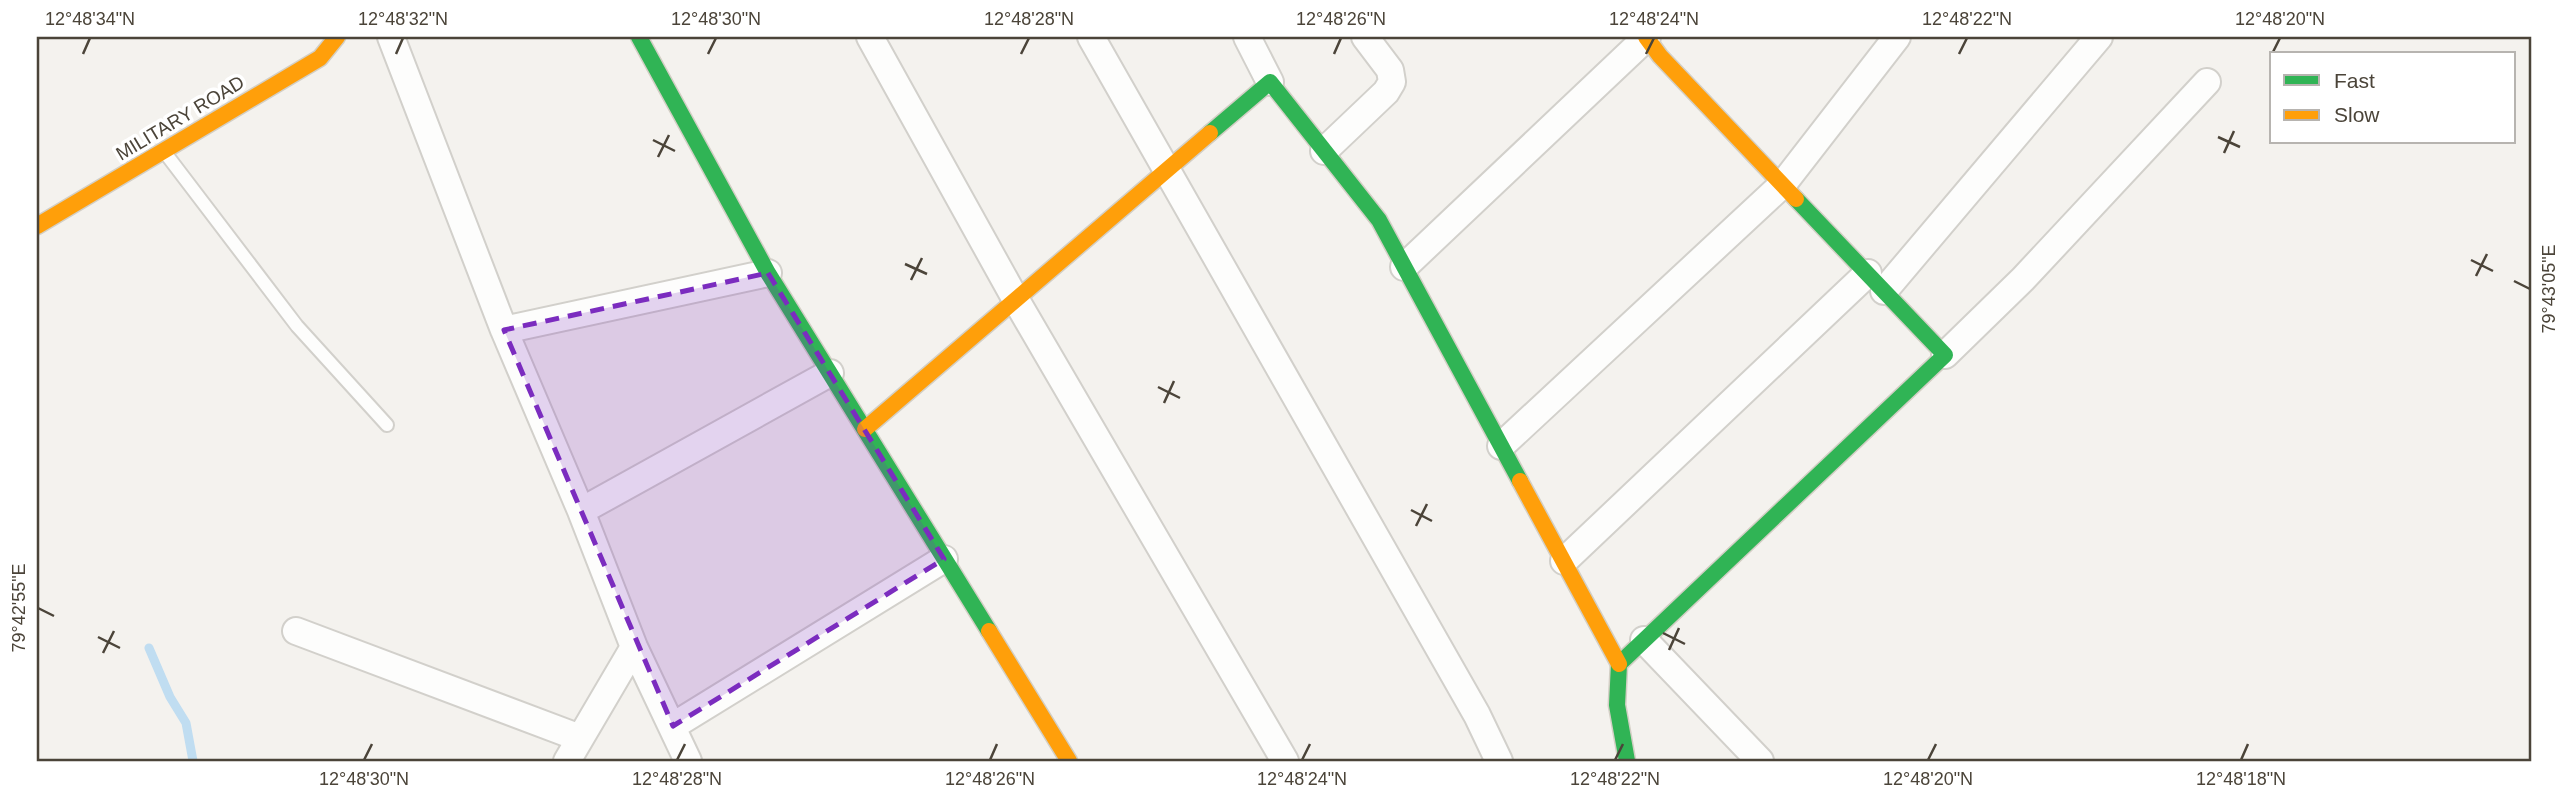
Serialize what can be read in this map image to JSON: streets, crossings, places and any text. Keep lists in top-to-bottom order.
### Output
{
  "streets": {
    "street": ["MILITARY ROAD"]
  },
  "legend": ["Fast", "Slow"],
  "coordinates": [
    "12°48'34\"N",
    "12°48'32\"N",
    "12°48'30\"N",
    "12°48'28\"N",
    "12°48'26\"N",
    "12°48'24\"N",
    "12°48'22\"N",
    "12°48'20\"N",
    "79°43'05\"E",
    "79°42'55\"E",
    "12°48'18\"N"
  ]
}
